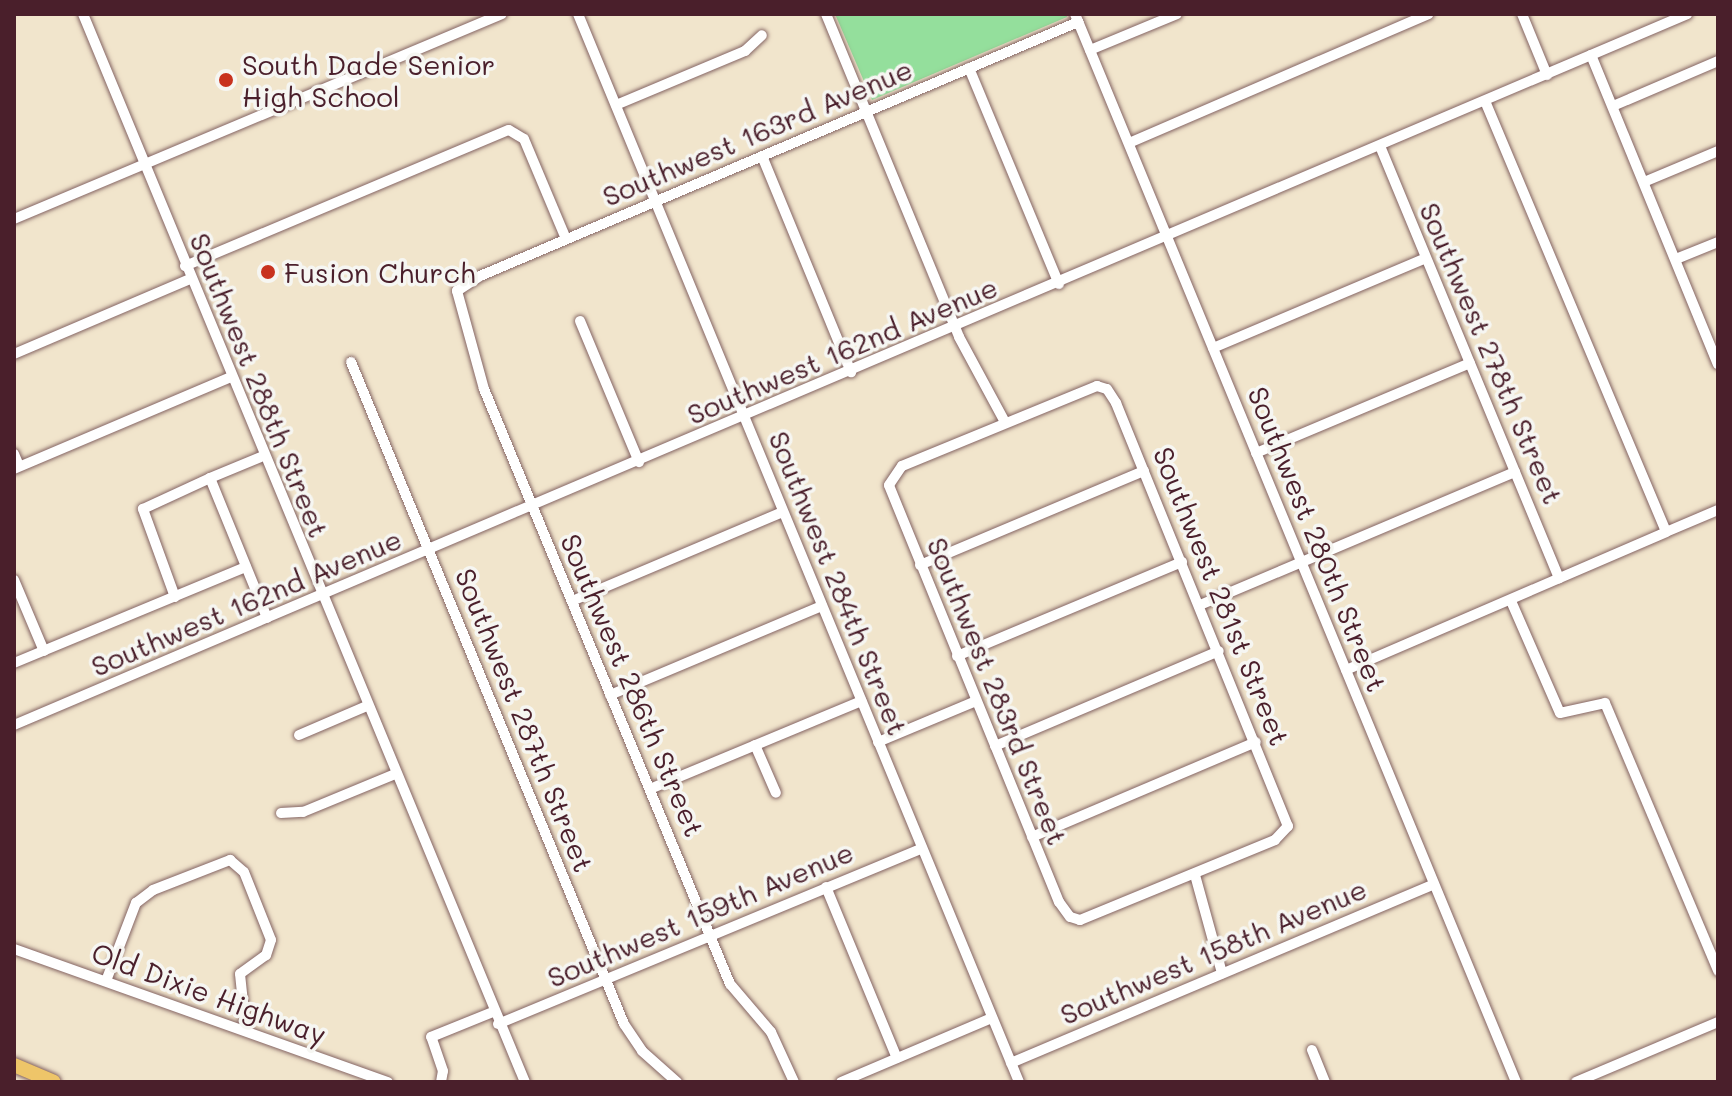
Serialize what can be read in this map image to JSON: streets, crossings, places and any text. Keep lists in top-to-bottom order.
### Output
{
  "streets": {
    "street": [
      "Southwest 163rd Avenue",
      "Southwest 162nd Avenue",
      "Southwest 278th Street",
      "Southwest 288th Street",
      "Southwest 280th Street",
      "Southwest 284th Street",
      "Southwest 281st Street",
      "Southwest 286th Street",
      "Southwest 283rd Street",
      "Southwest 287th Street",
      "Southwest 159th Avenue",
      "Southwest 158th Avenue",
      "Old Dixie Highway"
    ]
  },
  "crossings": [
    ["Southwest 163rd Avenue", "Southwest 280th Street"],
    ["Southwest 163rd Avenue", "Southwest 284th Street"],
    ["Southwest 163rd Avenue", "Southwest 286th Street"],
    ["Southwest 162nd Avenue", "Southwest 278th Street"],
    ["Southwest 162nd Avenue", "Southwest 288th Street"],
    ["Southwest 162nd Avenue", "Southwest 280th Street"],
    ["Southwest 162nd Avenue", "Southwest 284th Street"],
    ["Southwest 162nd Avenue", "Southwest 286th Street"],
    ["Southwest 162nd Avenue", "Southwest 287th Street"],
    ["Southwest 288th Street", "Southwest 159th Avenue"],
    ["Southwest 280th Street", "Southwest 158th Avenue"],
    ["Southwest 284th Street", "Southwest 159th Avenue"],
    ["Southwest 284th Street", "Southwest 158th Avenue"],
    ["Southwest 281st Street", "Southwest 283rd Street"],
    ["Southwest 286th Street", "Southwest 159th Avenue"],
    ["Southwest 287th Street", "Southwest 159th Avenue"]
  ],
  "places": ["South Dade Senior High School", "Fusion Church"]
}
